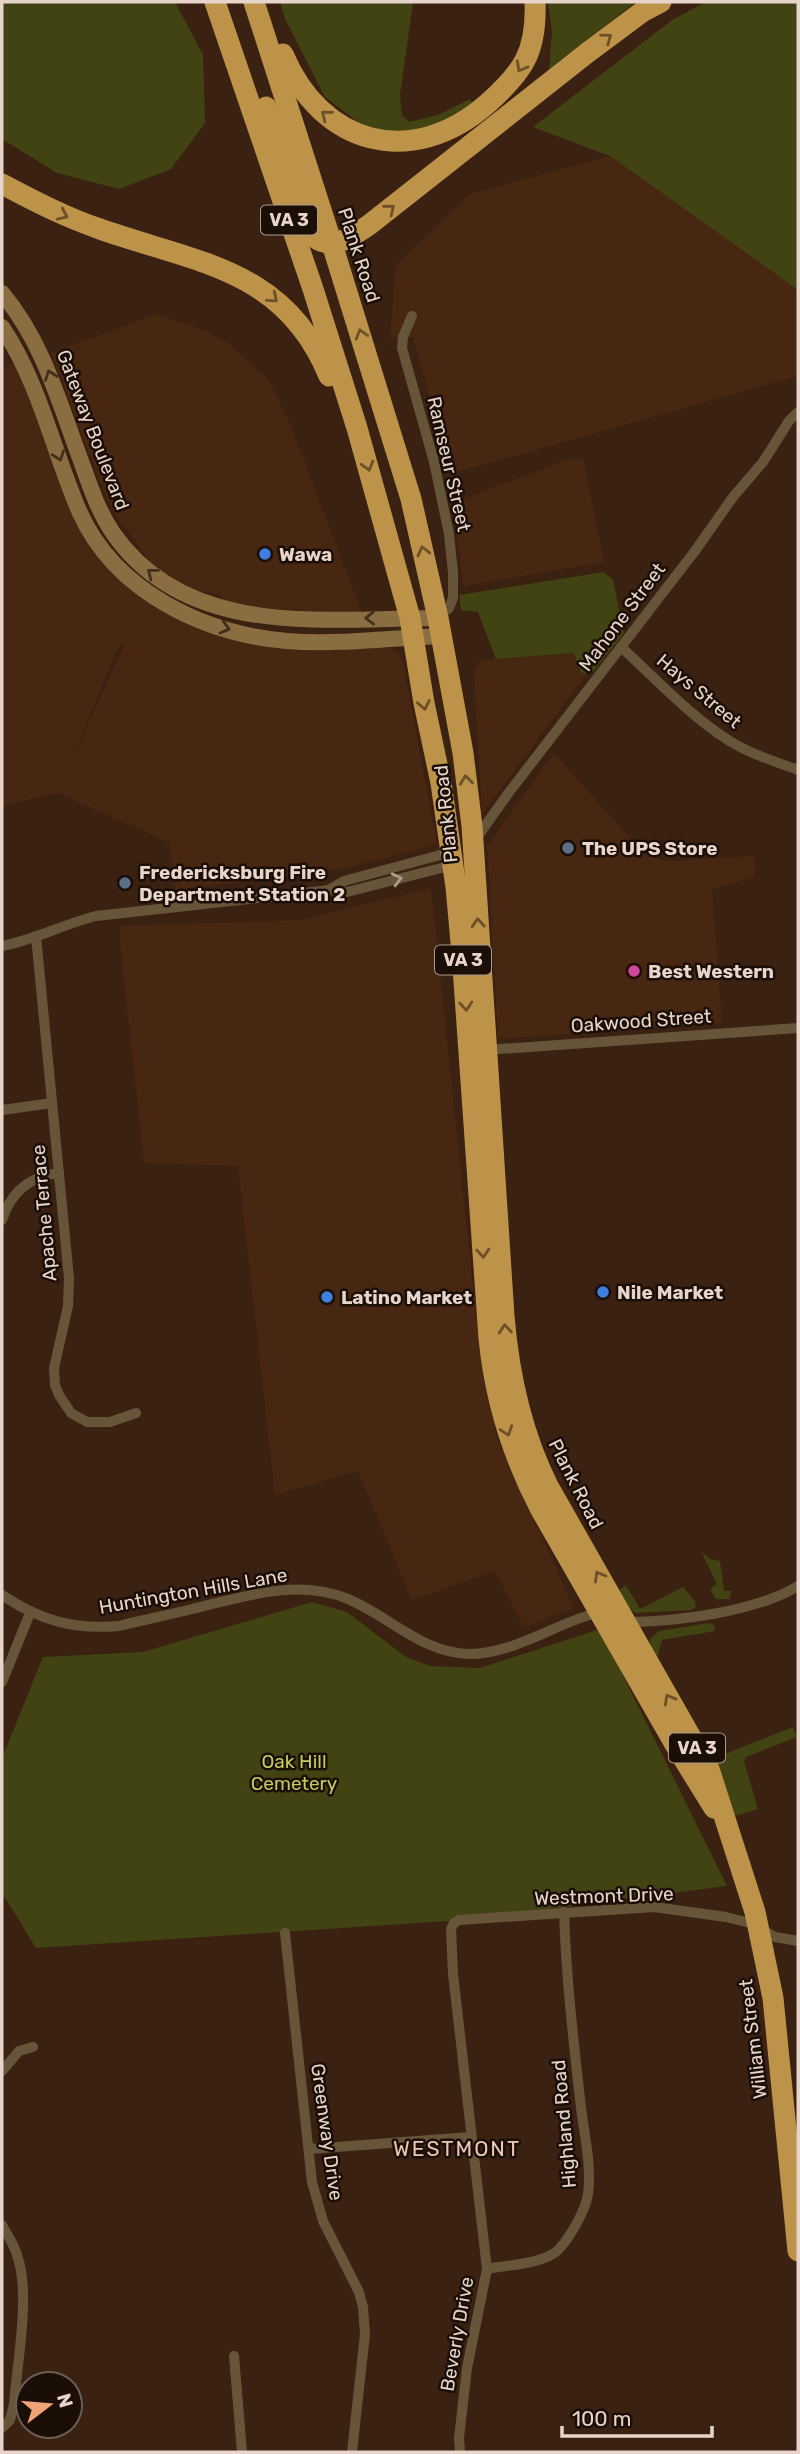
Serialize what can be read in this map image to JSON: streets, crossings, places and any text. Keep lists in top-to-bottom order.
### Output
{
  "streets": {
    "highway": ["VA 3", "Plank Road", "William Street"],
    "street": [
      "Gateway Boulevard",
      "Ramseur Street",
      "Mahone Street",
      "Hays Street",
      "Oakwood Street",
      "Apache Terrace",
      "Huntington Hills Lane",
      "Westmont Drive",
      "Highland Road",
      "Greenway Drive",
      "Beverly Drive"
    ]
  },
  "crossings": [
    ["Plank Road", "Gateway Boulevard"],
    ["Plank Road", "Ramseur Street"],
    ["Plank Road", "Mahone Street"],
    ["Plank Road", "Oakwood Street"],
    ["Plank Road", "Huntington Hills Lane"],
    ["Plank Road", "William Street"],
    ["Gateway Boulevard", "Ramseur Street"],
    ["Mahone Street", "Hays Street"],
    ["Huntington Hills Lane", "William Street"],
    ["Westmont Drive", "William Street"],
    ["Westmont Drive", "Highland Road"],
    ["Westmont Drive", "Beverly Drive"],
    ["Highland Road", "Beverly Drive"]
  ],
  "districts": ["WESTMONT"],
  "parks": ["Oak Hill Cemetery"],
  "places": [
    "Wawa",
    "The UPS Store",
    "Fredericksburg Fire Department Station 2",
    "Best Western",
    "Nile Market",
    "Latino Market"
  ],
  "scale_bar": "100 m",
  "north": "right"
}
